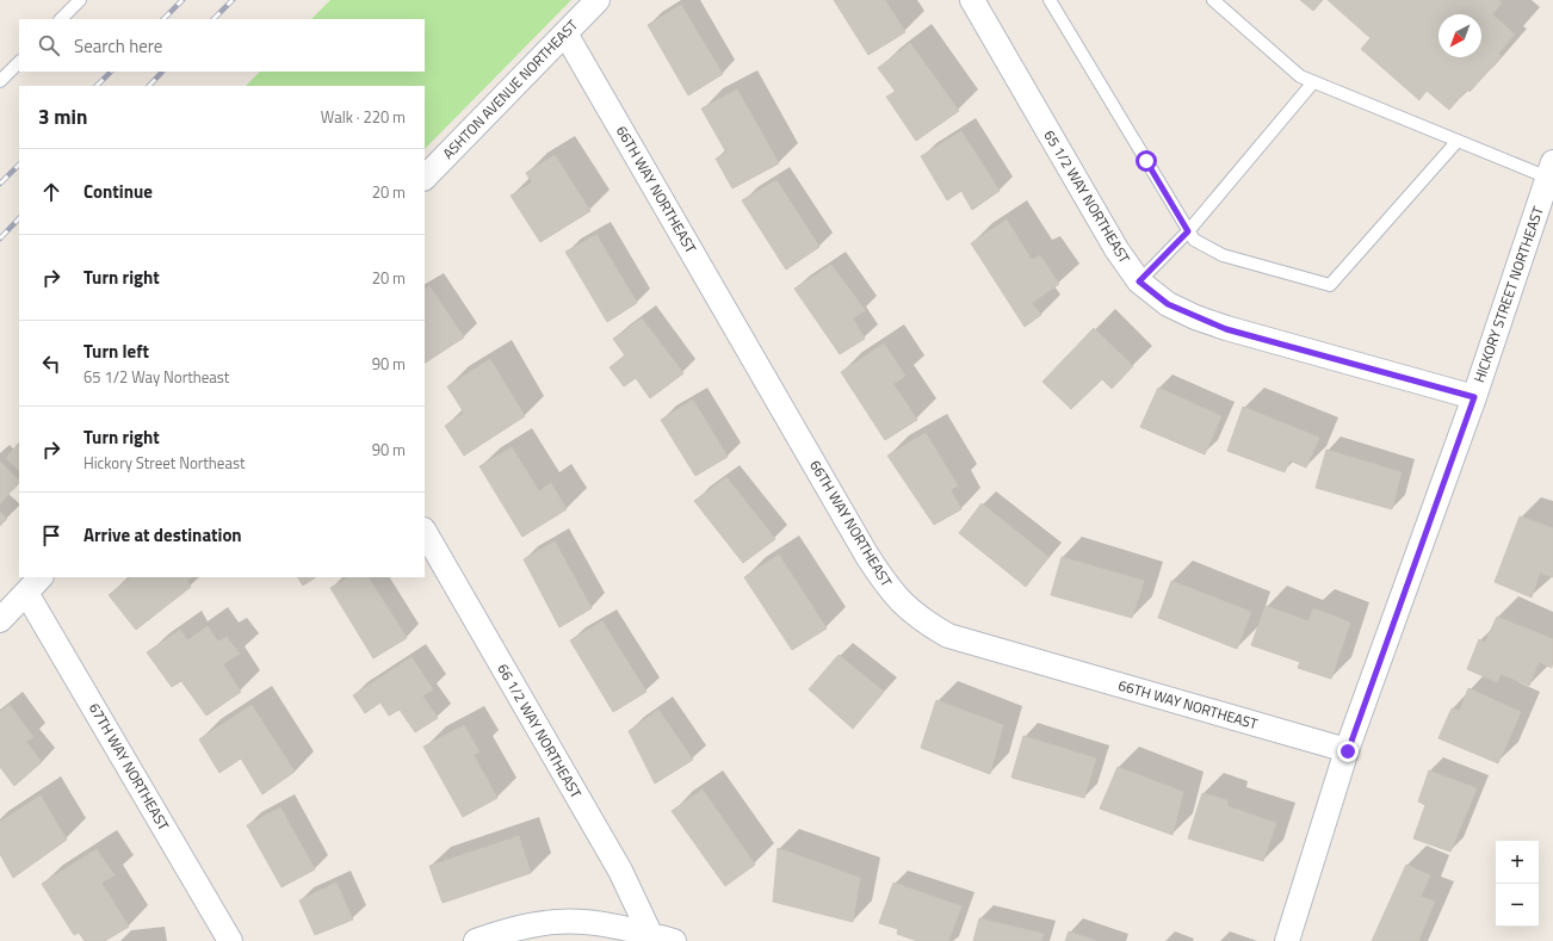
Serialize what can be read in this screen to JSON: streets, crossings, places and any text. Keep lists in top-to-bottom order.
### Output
{
  "streets": {
    "street": [
      "ASHTON AVENUE NORTHEAST",
      "66TH WAY NORTHEAST",
      "65 1/2 WAY NORTHEAST",
      "HICKORY STREET NORTHEAST",
      "66 1/2 WAY NORTHEAST",
      "67TH WAY NORTHEAST"
    ]
  },
  "crossings": [
    ["ASHTON AVENUE NORTHEAST", "66TH WAY NORTHEAST"],
    ["66TH WAY NORTHEAST", "HICKORY STREET NORTHEAST"],
    ["65 1/2 WAY NORTHEAST", "HICKORY STREET NORTHEAST"]
  ],
  "north": "bottom left",
  "page": {
    "search": "Search here",
    "heading": ["3 min", "Walk · 220 m"],
    "list": [
      ["Continue", "20 m"],
      ["Turn right", "20 m"],
      ["Turn left", "65 1/2 Way Northeast", "90 m"],
      ["Turn right", "Hickory Street Northeast", "90 m"],
      "Arrive at destination"
    ],
    "map_buttons": ["+", "−"]
  }
}
